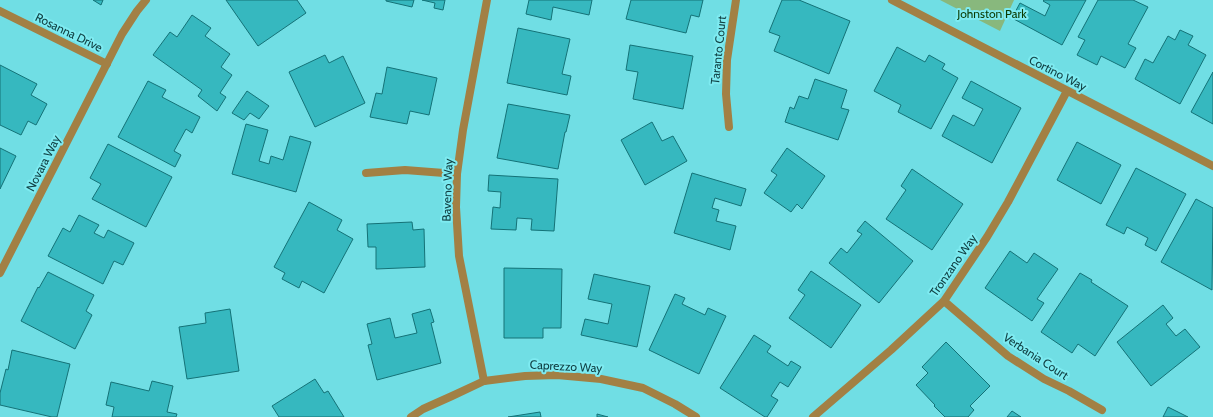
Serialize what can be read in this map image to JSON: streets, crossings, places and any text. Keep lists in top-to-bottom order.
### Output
{
  "streets": {
    "street": [
      "Rosanna Drive",
      "Taranto Court",
      "Cortino Way",
      "Novara Way",
      "Baveno Way",
      "Tronzano Way",
      "Verbania Court",
      "Caprezzo Way"
    ]
  },
  "crossings": [
    ["Rosanna Drive", "Novara Way"],
    ["Cortino Way", "Tronzano Way"],
    ["Baveno Way", "Caprezzo Way"],
    ["Tronzano Way", "Verbania Court"]
  ],
  "parks": ["Johnston Park"]
}
